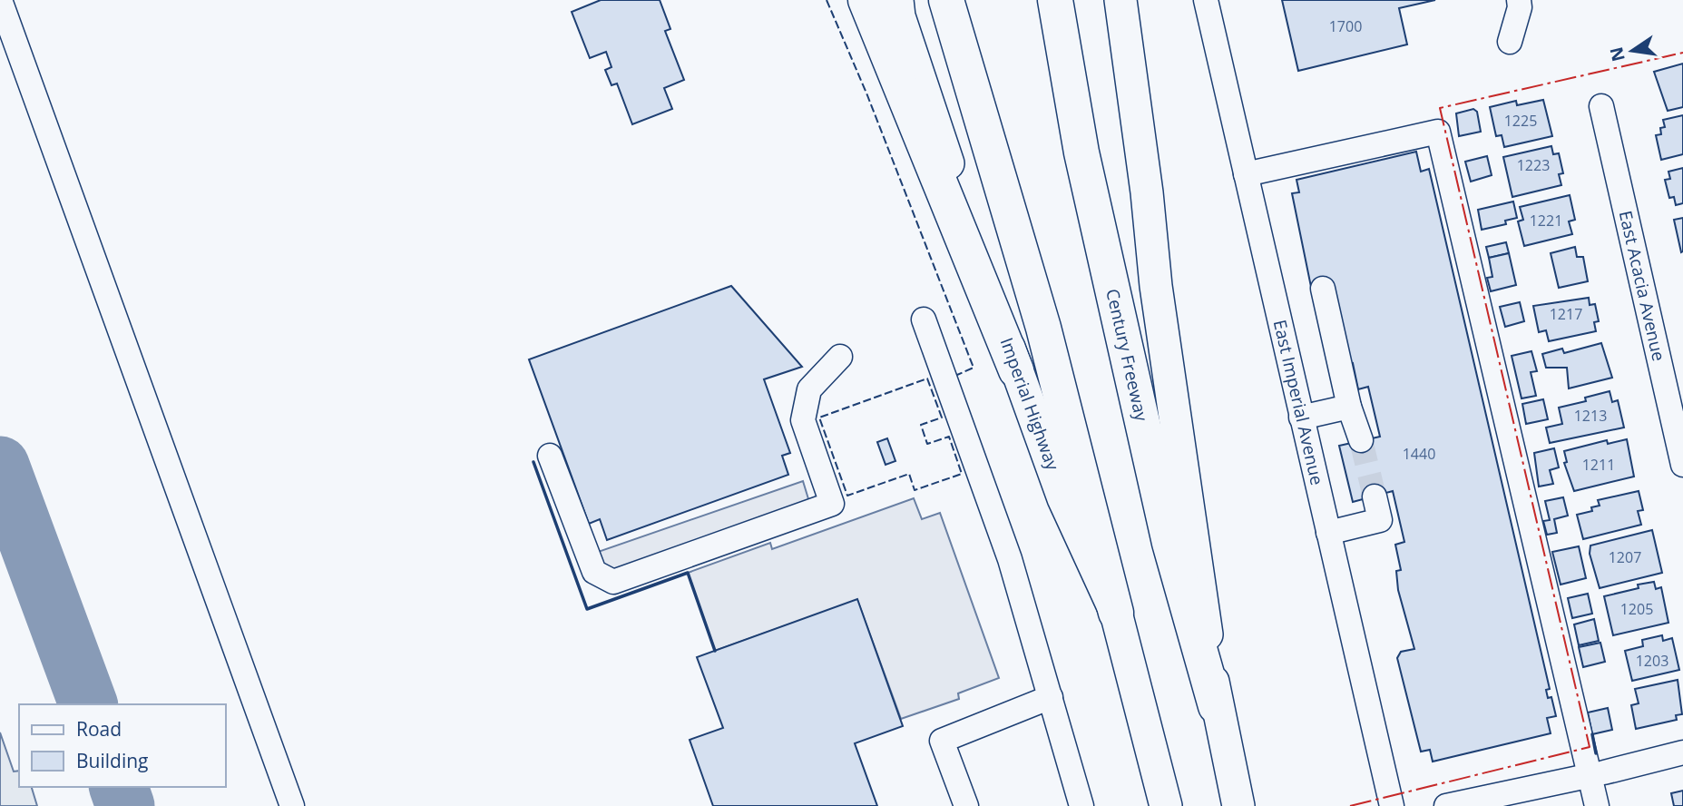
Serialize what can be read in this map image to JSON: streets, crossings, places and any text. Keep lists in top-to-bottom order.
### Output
{
  "streets": {
    "highway": ["Century Freeway"],
    "main road": ["Imperial Highway"],
    "street": ["East Acacia Avenue", "East Imperial Avenue"]
  },
  "house_numbers": [
    "1700",
    "1225",
    "1223",
    "1221",
    "1217",
    "1213",
    "1440",
    "1211",
    "1207",
    "1205",
    "1203"
  ],
  "legend": ["Road", "Building"],
  "north": "left"
}
